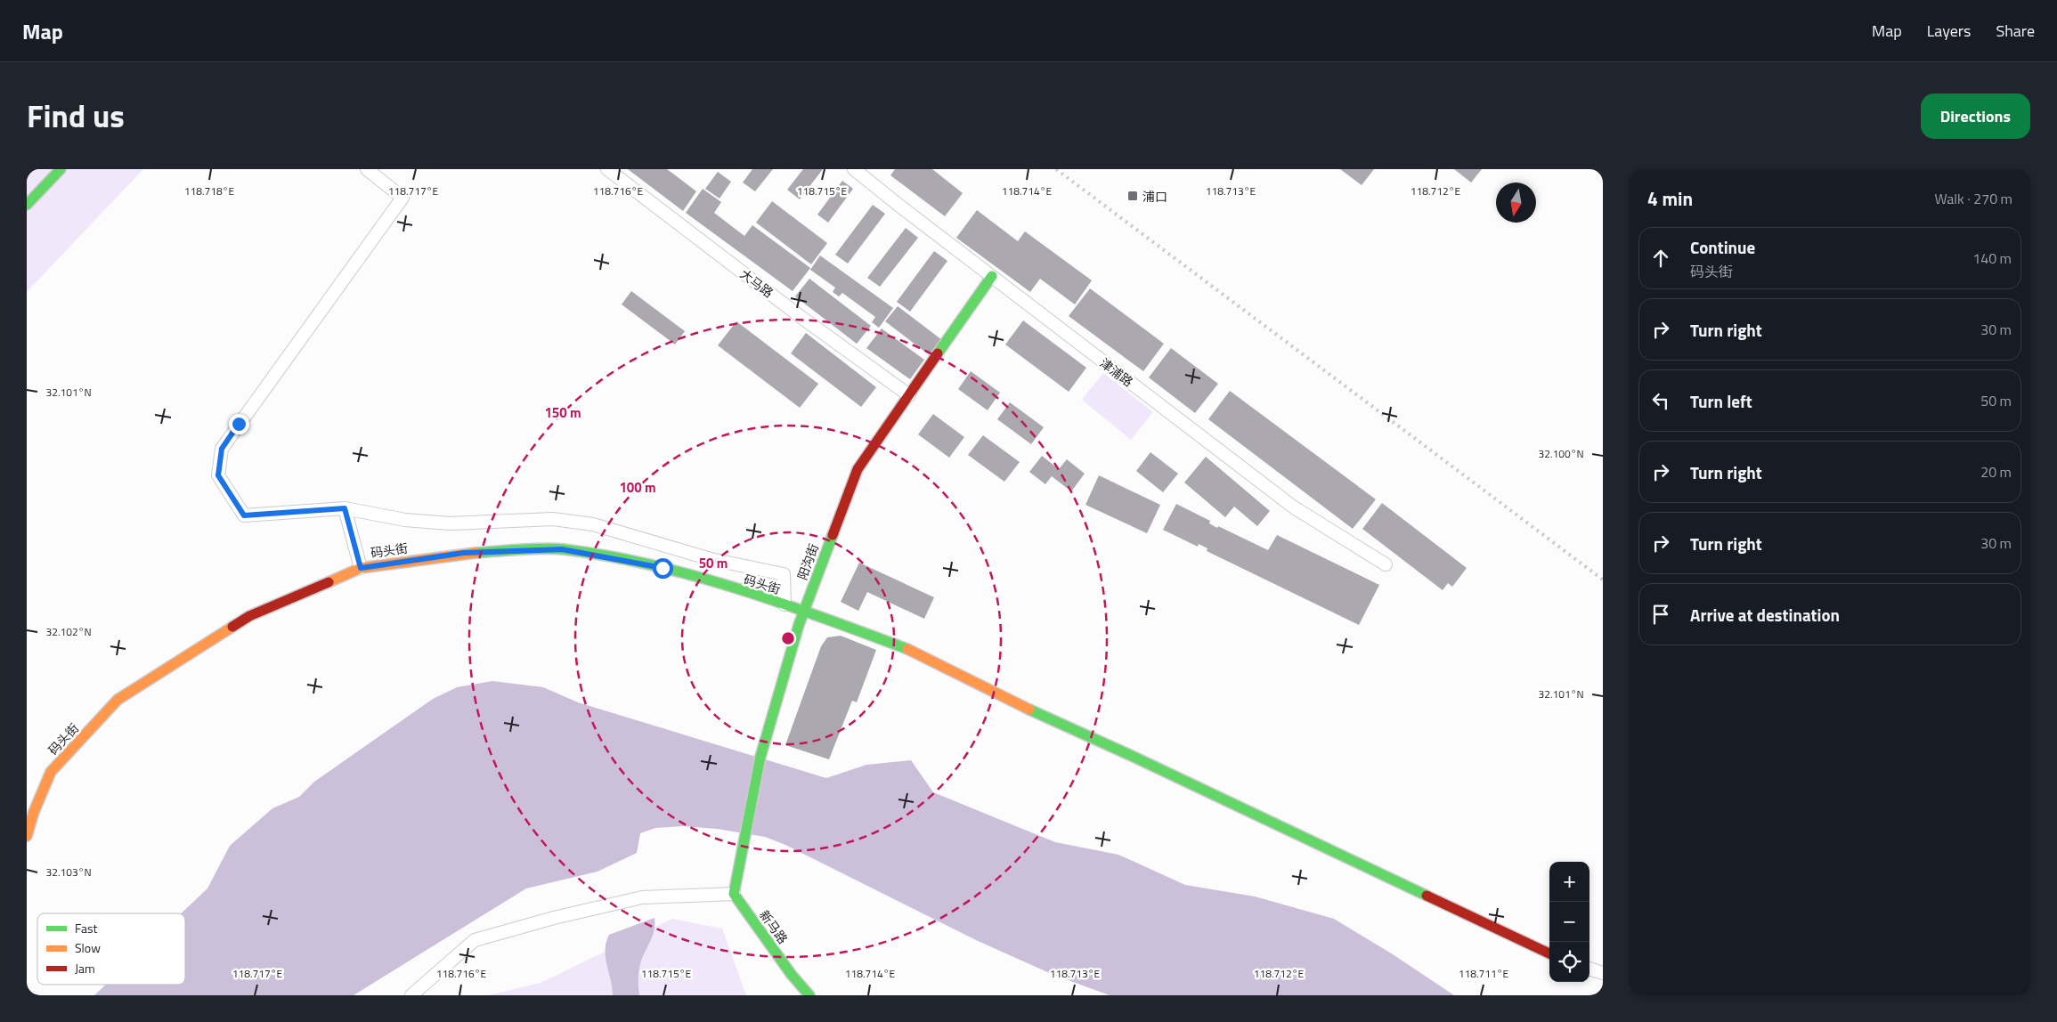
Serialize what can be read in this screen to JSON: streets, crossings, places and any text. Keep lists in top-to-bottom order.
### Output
{
  "streets": {
    "street": [
      "大马路",
      "津浦路",
      "码头街",
      "阳沟街",
      "新马路"
    ]
  },
  "crossings": [
    ["大马路", "阳沟街"],
    ["津浦路", "阳沟街"],
    ["码头街", "阳沟街"],
    ["阳沟街", "新马路"]
  ],
  "places": {
    "transit": ["浦口"]
  },
  "legend": ["Fast", "Slow", "Jam"],
  "north": "bottom",
  "page": {
    "header": "Map",
    "nav": ["Map", "Layers", "Share"],
    "title": "Find us",
    "buttons": "Directions",
    "heading": ["4 min", "Walk · 270 m"],
    "list": [
      ["Continue", "码头街", "140 m"],
      ["Turn right", "30 m"],
      ["Turn left", "50 m"],
      ["Turn right", "20 m"],
      ["Turn right", "30 m"],
      "Arrive at destination"
    ],
    "map_buttons": ["+", "−"]
  },
  "coordinates": [
    "118.718°E",
    "118.717°E",
    "118.716°E",
    "118.715°E",
    "118.714°E",
    "118.713°E",
    "118.712°E",
    "32.101°N",
    "32.100°N",
    "32.102°N",
    "32.103°N",
    "118.711°E"
  ],
  "rings": ["150 m", "100 m", "50 m"]
}
